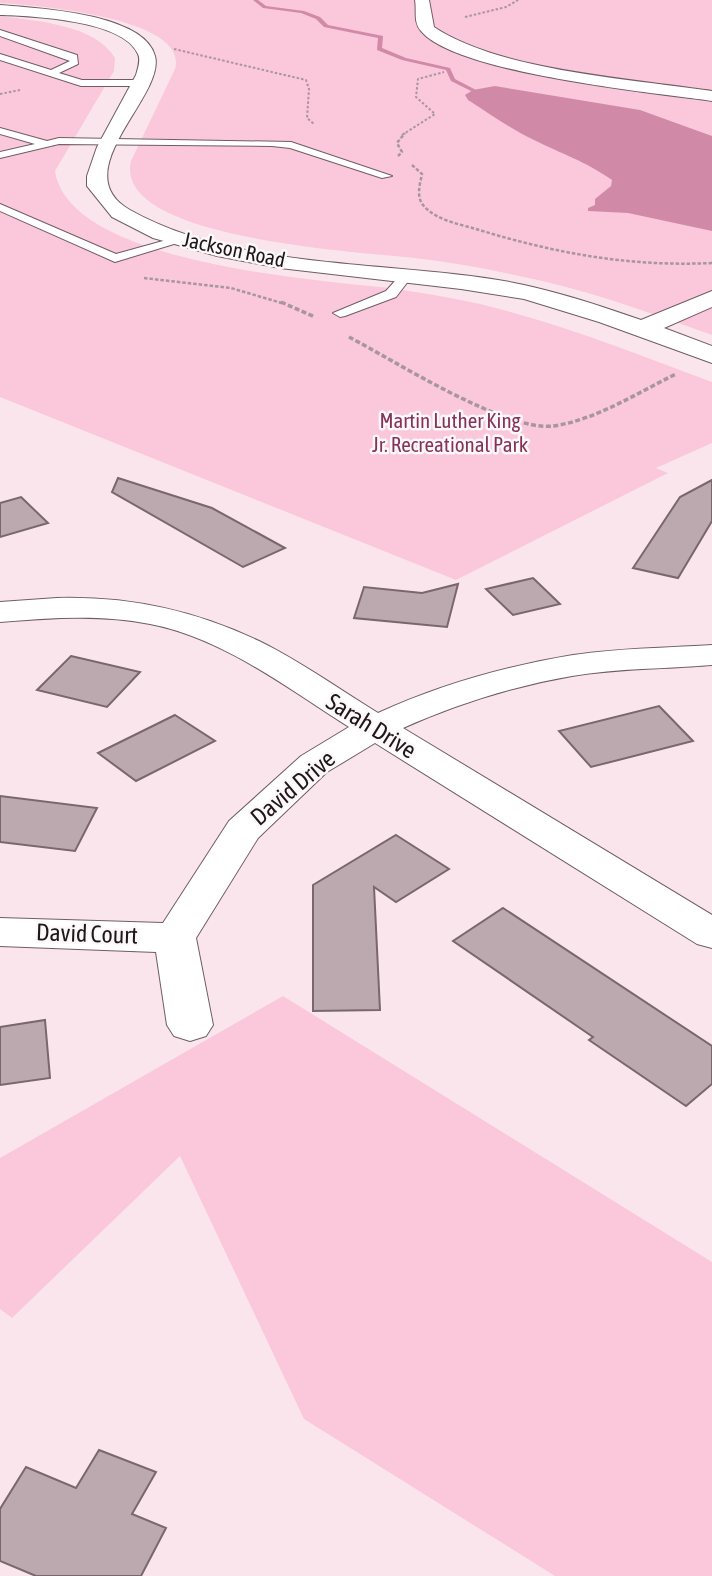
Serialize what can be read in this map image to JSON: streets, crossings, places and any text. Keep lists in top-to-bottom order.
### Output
{
  "streets": {
    "street": [
      "Jackson Road",
      "Sarah Drive",
      "David Drive",
      "David Court"
    ]
  },
  "crossings": [
    ["Sarah Drive", "David Drive"],
    ["David Drive", "David Court"]
  ],
  "parks": ["Martin Luther King Jr. Recreational Park"]
}
